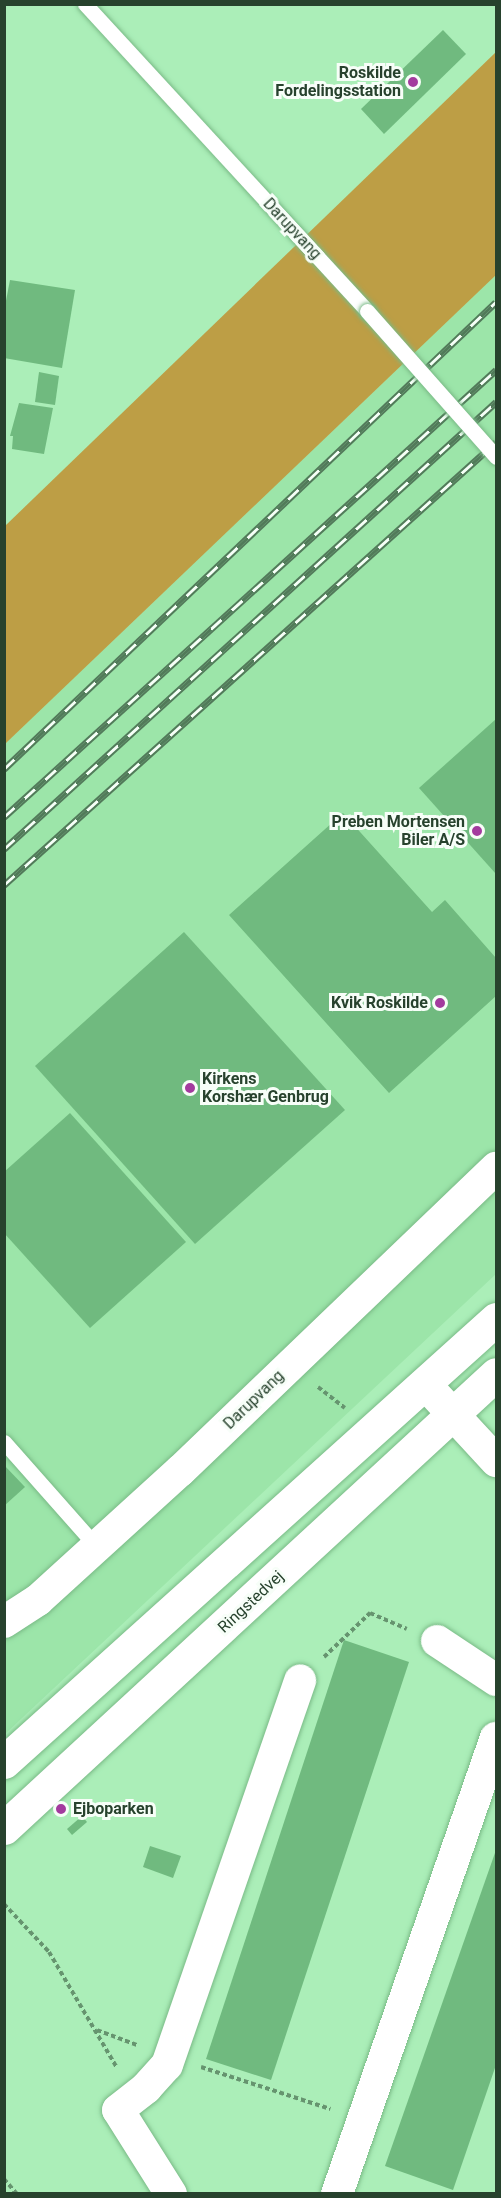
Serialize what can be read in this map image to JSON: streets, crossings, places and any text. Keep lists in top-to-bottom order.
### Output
{
  "streets": {
    "street": ["Darupvang", "Ringstedvej"]
  },
  "places": [
    "Roskilde Fordelingsstation",
    "Preben Mortensen Biler A/S",
    "Kvik Roskilde",
    "Kirkens Korshær Genbrug",
    "Ejboparken"
  ]
}
